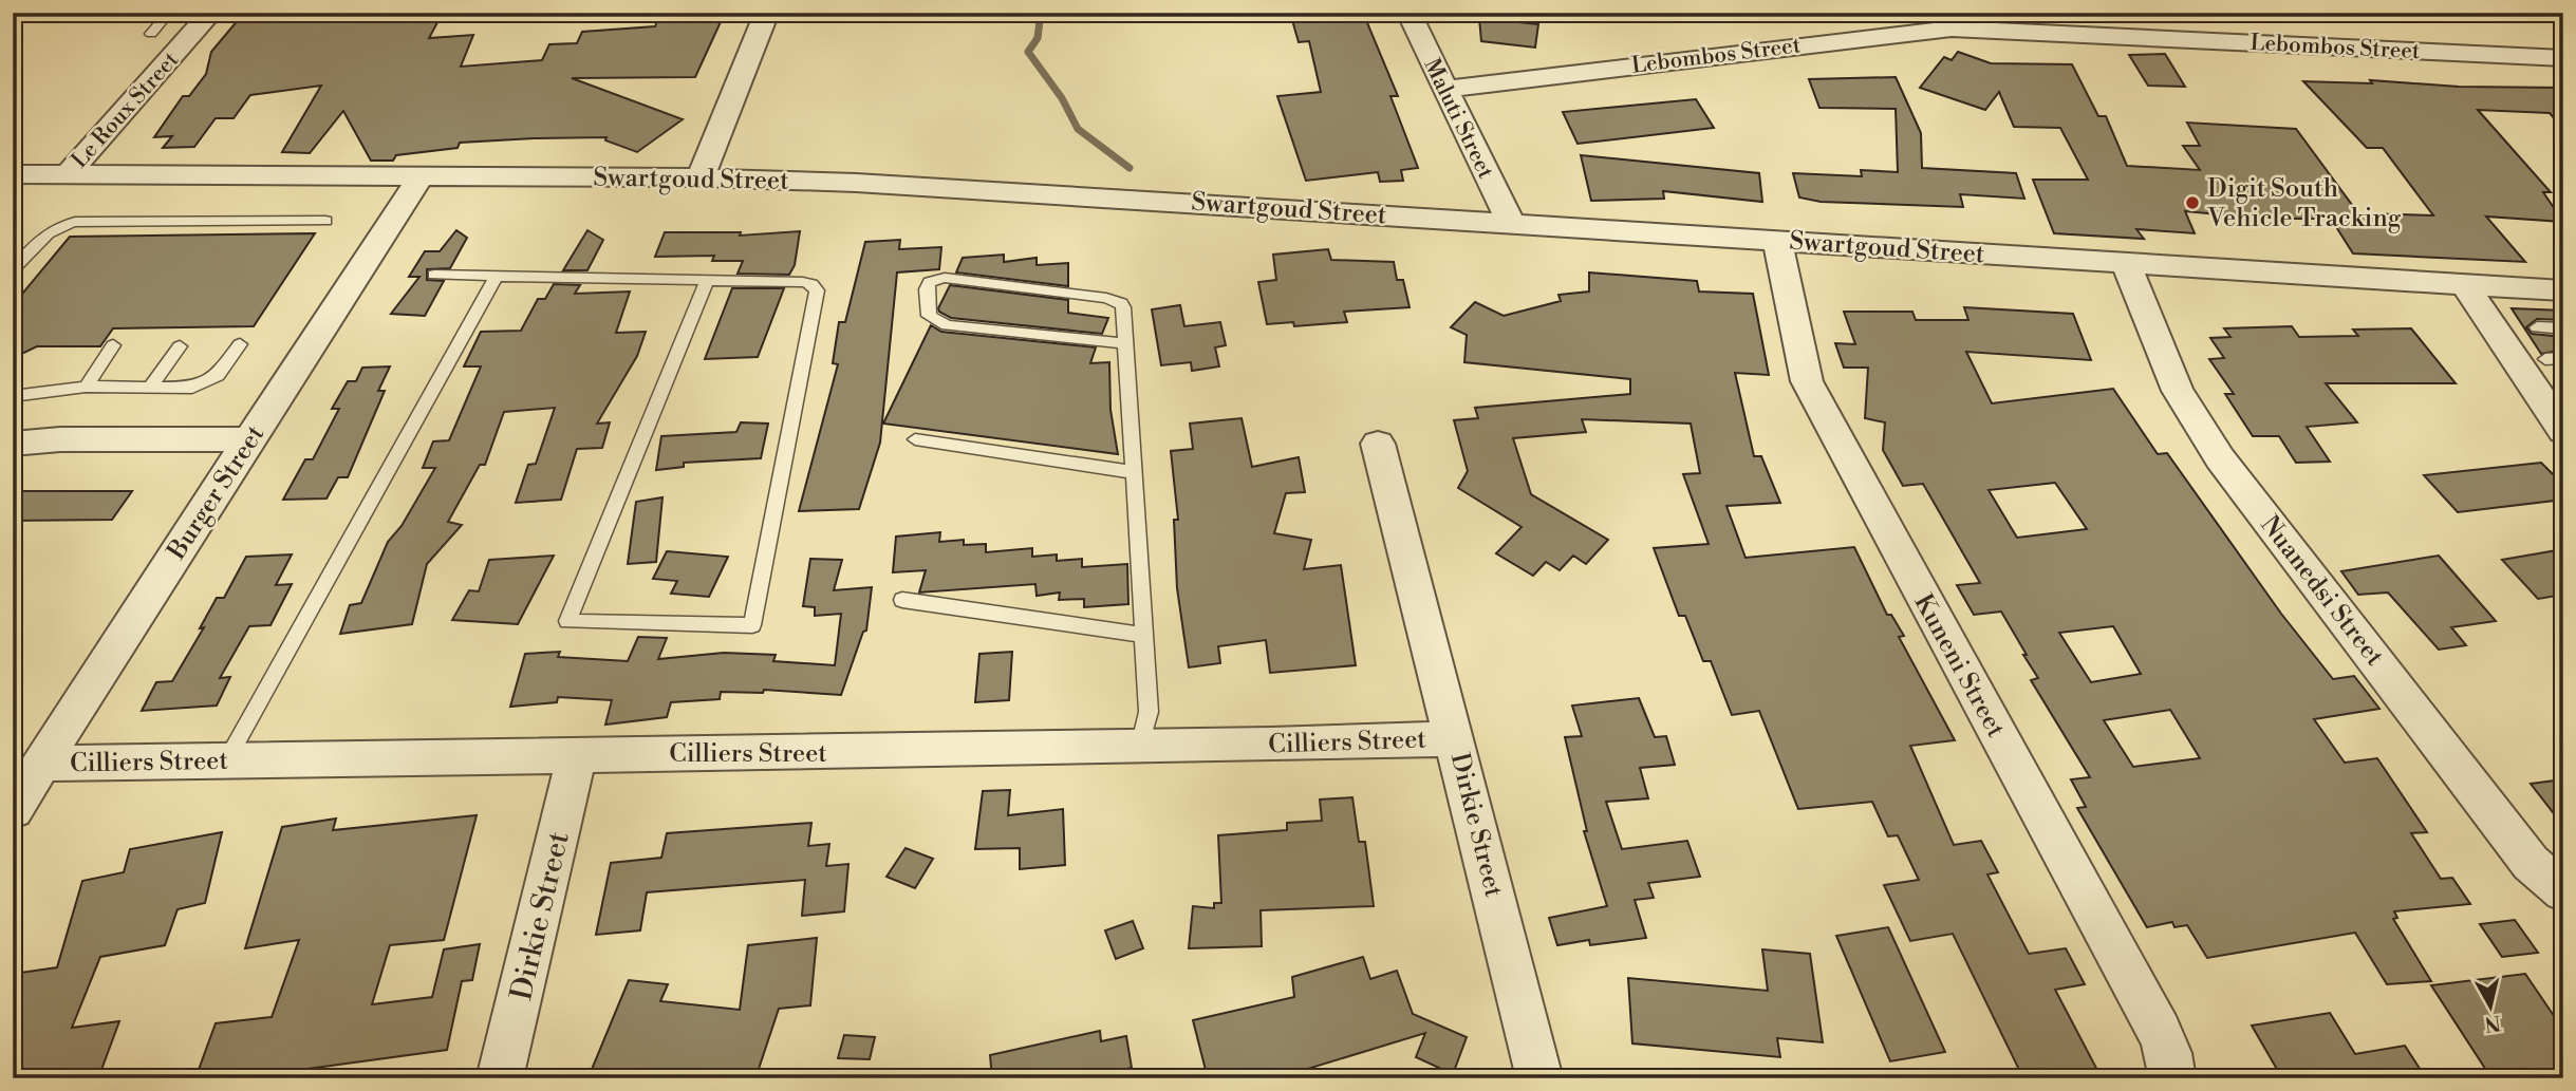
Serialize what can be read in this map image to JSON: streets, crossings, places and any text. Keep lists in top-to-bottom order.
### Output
{
  "streets": {
    "street": [
      "Lebombos Street",
      "Le Roux Street",
      "Maluti Street",
      "Swartgoud Street",
      "Burger Street",
      "Nuanedsi Street",
      "Kuneni Street",
      "Cilliers Street",
      "Dirkie Street"
    ]
  },
  "crossings": [
    ["Lebombos Street", "Maluti Street"],
    ["Le Roux Street", "Swartgoud Street"],
    ["Maluti Street", "Swartgoud Street"],
    ["Swartgoud Street", "Burger Street"],
    ["Swartgoud Street", "Nuanedsi Street"],
    ["Swartgoud Street", "Kuneni Street"],
    ["Burger Street", "Cilliers Street"],
    ["Cilliers Street", "Dirkie Street"]
  ],
  "places": ["Digit South Vehicle Tracking"],
  "north": "bottom"
}
